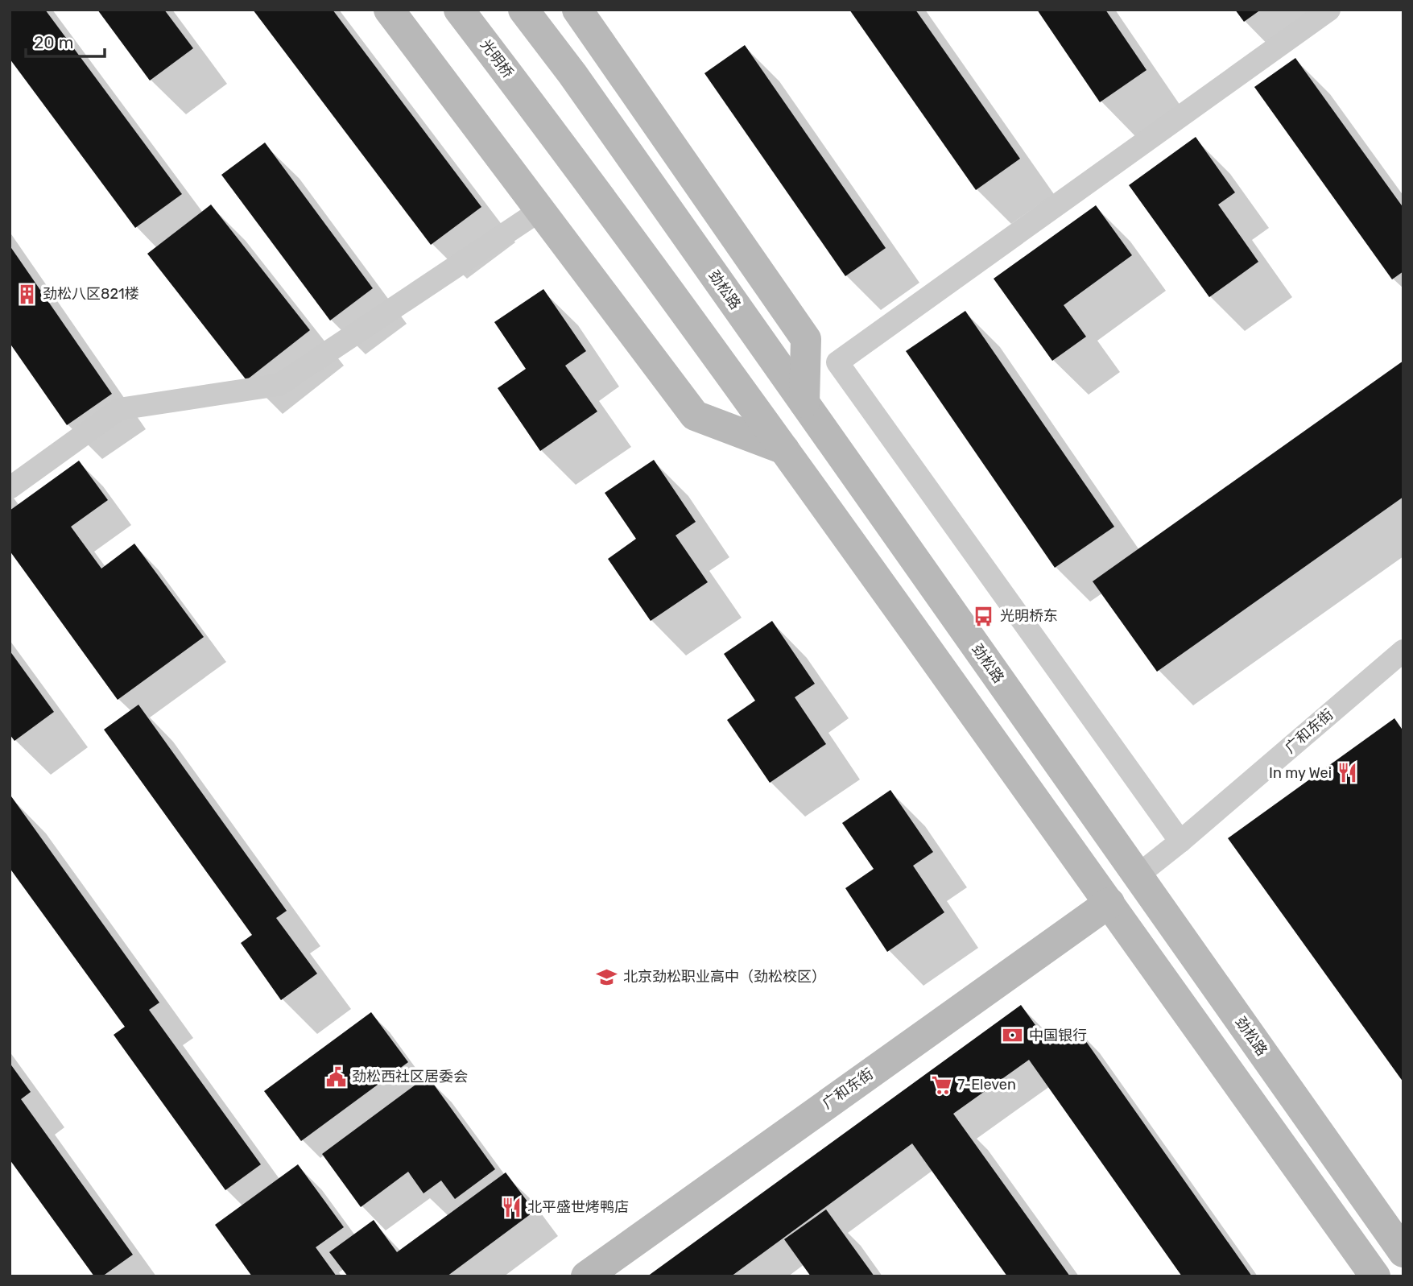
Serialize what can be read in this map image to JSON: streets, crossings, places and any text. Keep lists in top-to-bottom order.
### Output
{
  "streets": {
    "main road": ["光明桥", "劲松路", "广和东街"]
  },
  "crossings": [
    ["劲松路", "广和东街"]
  ],
  "places": {
    "building": ["劲松八区821楼"],
    "bus stop": ["光明桥东"],
    "restaurant": ["In my Wei", "北平盛世烤鸭店"],
    "school or university": ["北京劲松职业高中（劲松校区）"],
    "bank": ["中国银行"],
    "public building": ["劲松西社区居委会"],
    "supermarket": ["7-Eleven"]
  },
  "scale_bar": "20 m"
}
